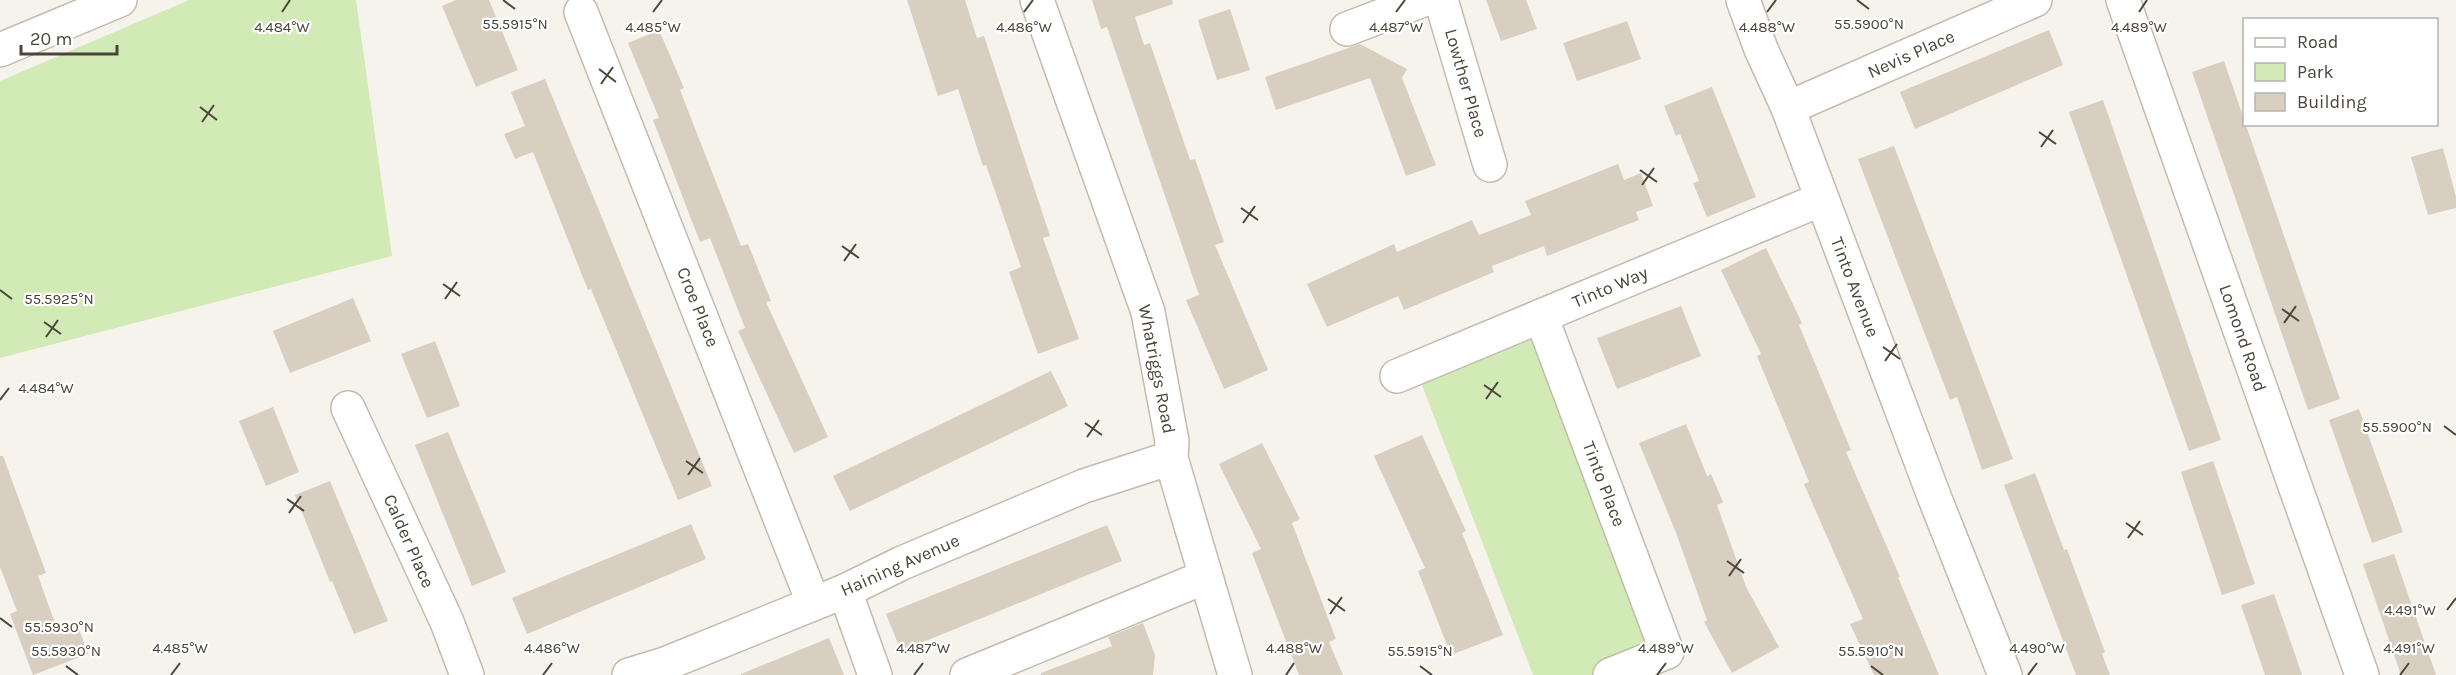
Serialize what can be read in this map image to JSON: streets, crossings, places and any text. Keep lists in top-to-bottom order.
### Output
{
  "streets": {
    "street": [
      "Nevis Place",
      "Lowther Place",
      "Tinto Way",
      "Tinto Avenue",
      "Croe Place",
      "Lomond Road",
      "Whatriggs Road",
      "Tinto Place",
      "Calder Place",
      "Haining Avenue"
    ]
  },
  "crossings": [
    ["Nevis Place", "Tinto Avenue"],
    ["Tinto Way", "Tinto Avenue"],
    ["Tinto Way", "Tinto Place"],
    ["Croe Place", "Haining Avenue"],
    ["Whatriggs Road", "Haining Avenue"]
  ],
  "legend": ["Road", "Park", "Building"],
  "scale_bar": "20 m",
  "coordinates": [
    "55.5915°N",
    "55.5900°N",
    "4.484°W",
    "4.489°W",
    "4.485°W",
    "4.486°W",
    "4.487°W",
    "4.488°W",
    "55.5925°N",
    "4.491°W",
    "55.5930°N",
    "4.490°W",
    "55.5910°N"
  ]
}
